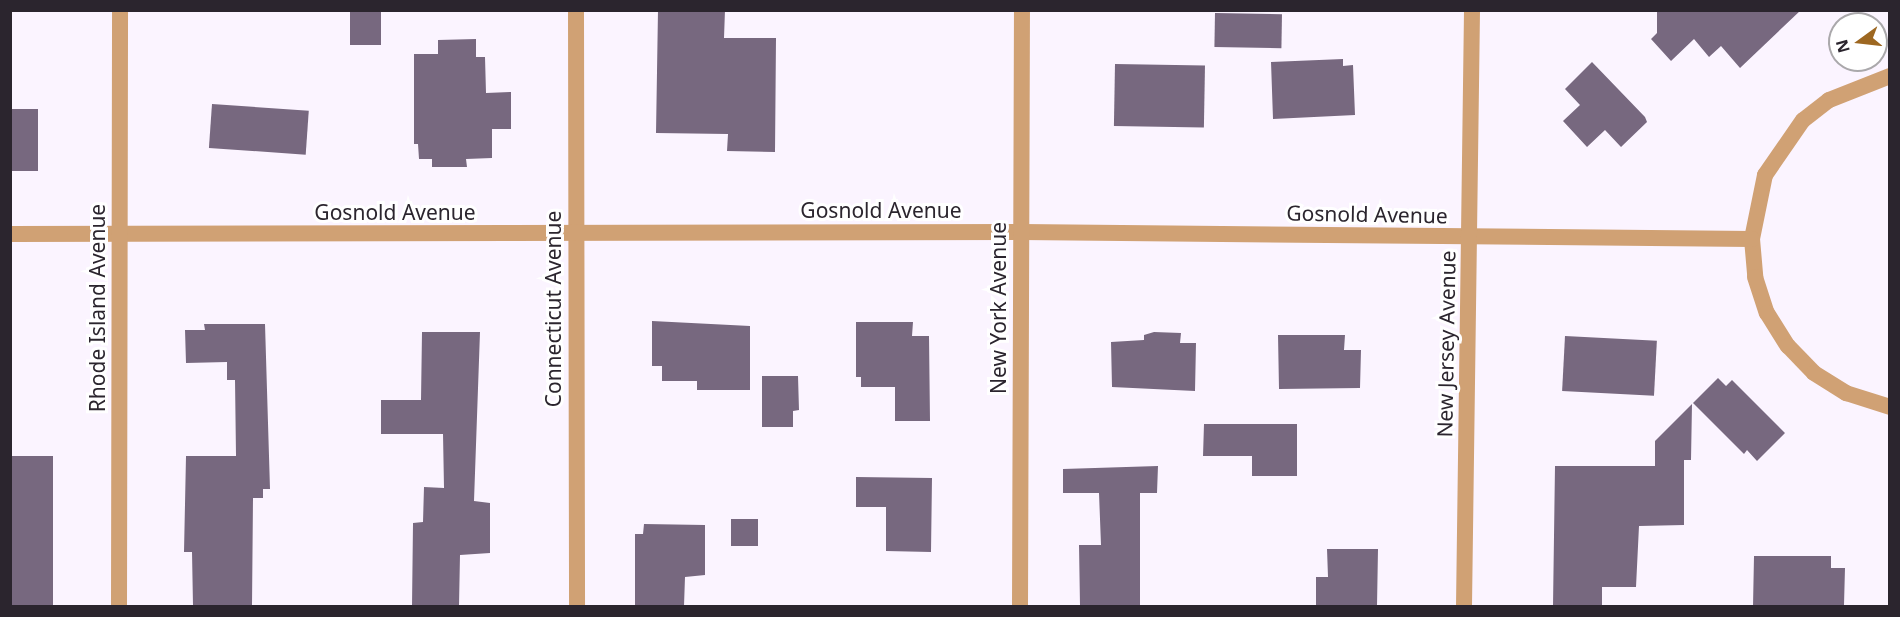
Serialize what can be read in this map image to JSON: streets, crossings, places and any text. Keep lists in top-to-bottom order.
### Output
{
  "streets": {
    "street": [
      "Gosnold Avenue",
      "Rhode Island Avenue",
      "New York Avenue",
      "Connecticut Avenue",
      "New Jersey Avenue"
    ]
  },
  "crossings": [
    ["Gosnold Avenue", "Rhode Island Avenue"],
    ["Gosnold Avenue", "New York Avenue"],
    ["Gosnold Avenue", "Connecticut Avenue"],
    ["Gosnold Avenue", "New Jersey Avenue"]
  ],
  "north": "left"
}
